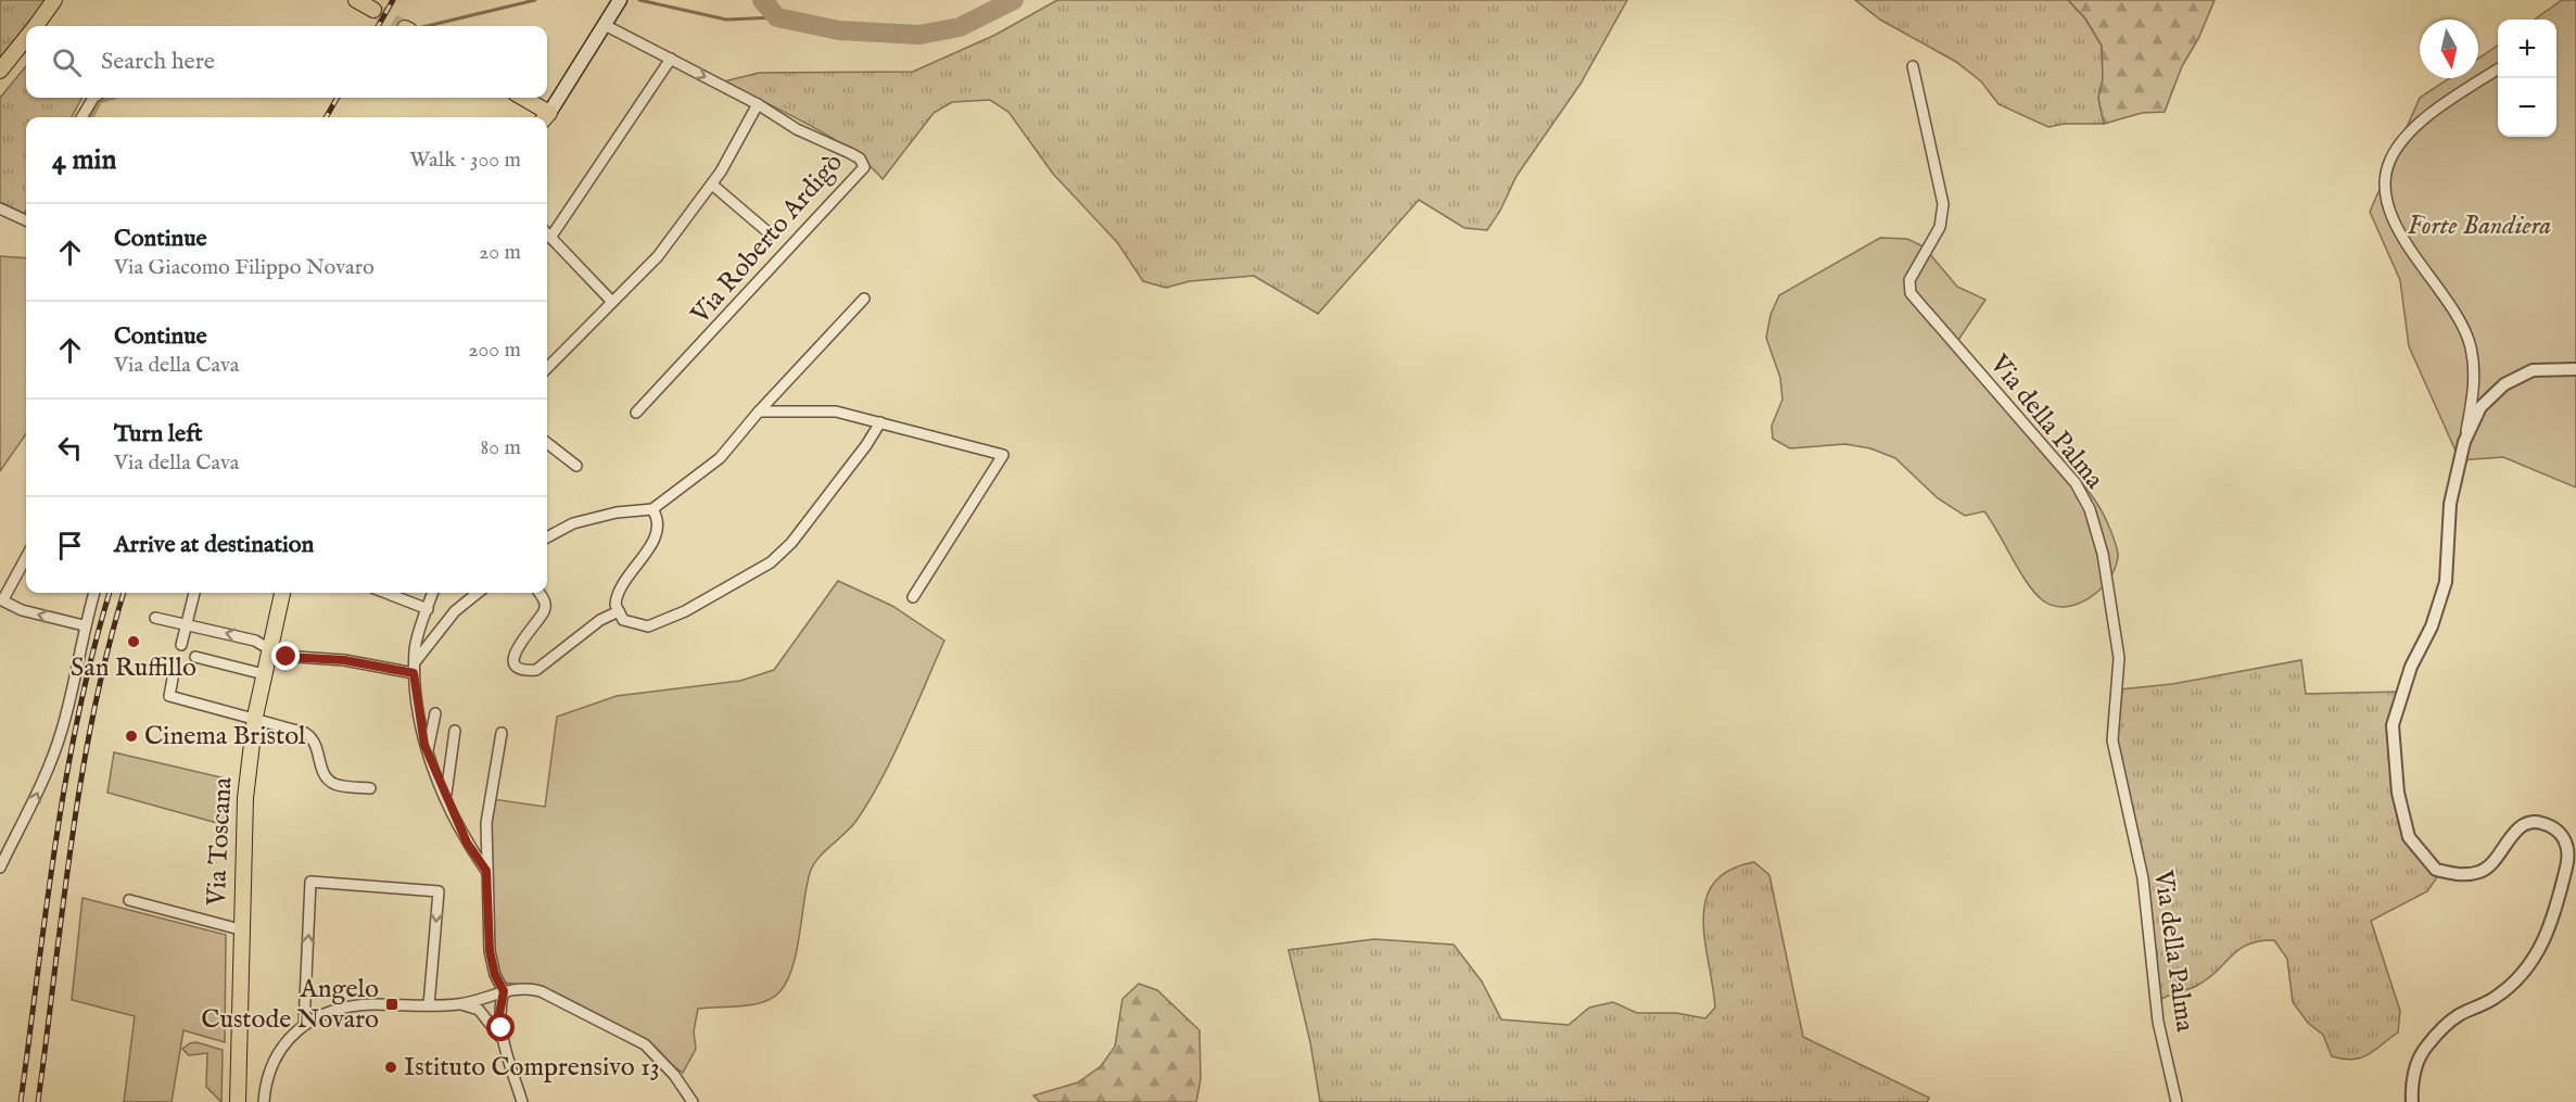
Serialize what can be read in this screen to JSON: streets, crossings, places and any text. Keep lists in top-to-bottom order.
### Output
{
  "streets": {
    "main road": ["Via Toscana"],
    "street": ["Via Roberto Ardigò", "Via della Palma"]
  },
  "parks": ["Forte Bandiera"],
  "places": {
    "other": ["San Ruffillo", "Cinema Bristol", "Istituto Comprensivo 13"],
    "transit": ["Angelo Custode Novaro"]
  },
  "north": "bottom",
  "page": {
    "map_buttons": ["+", "−"],
    "search": "Search here",
    "heading": ["4 min", "Walk · 300 m"],
    "list": [
      ["Continue", "Via Giacomo Filippo Novaro", "20 m"],
      ["Continue", "Via della Cava", "200 m"],
      ["Turn left", "Via della Cava", "80 m"],
      "Arrive at destination"
    ]
  }
}
